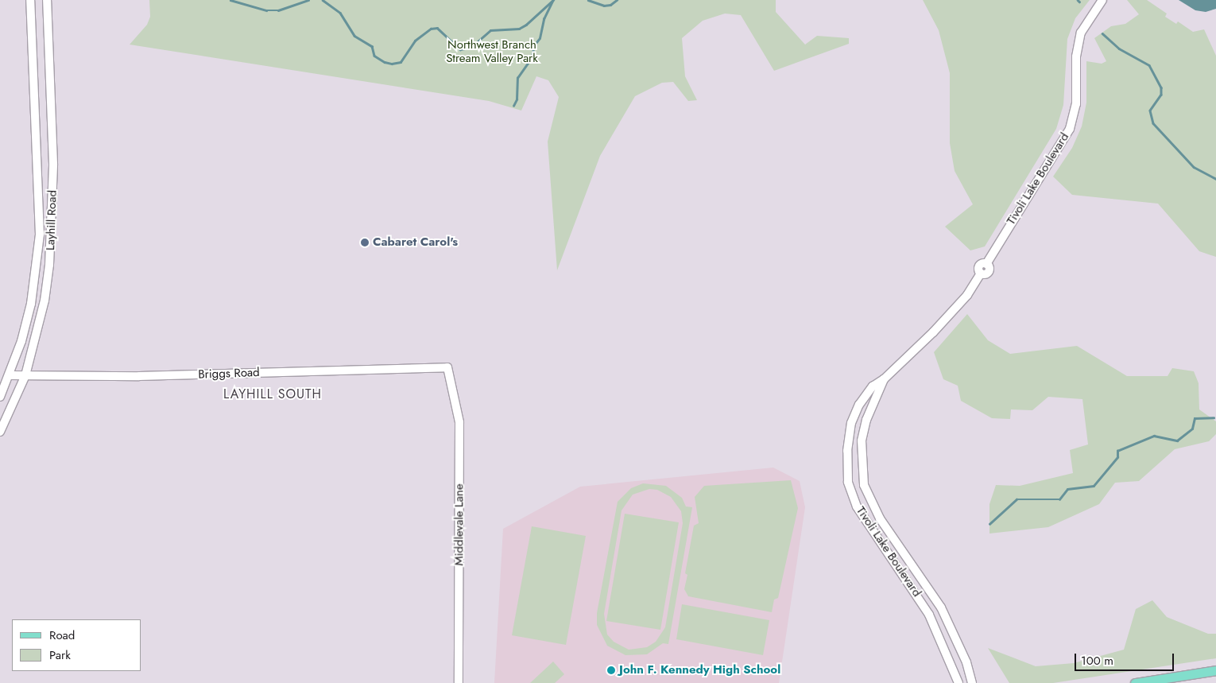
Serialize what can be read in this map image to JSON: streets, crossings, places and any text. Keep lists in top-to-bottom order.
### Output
{
  "streets": {
    "street": [
      "Tivoli Lake Boulevard",
      "Layhill Road",
      "Briggs Road",
      "Middlevale Lane"
    ]
  },
  "crossings": [
    ["Layhill Road", "Briggs Road"],
    ["Briggs Road", "Middlevale Lane"]
  ],
  "districts": ["LAYHILL SOUTH"],
  "parks": ["Northwest Branch Stream Valley Park"],
  "places": ["Cabaret Carol's", "John F. Kennedy High School"],
  "legend": ["Road", "Park"],
  "scale_bar": "100 m"
}
